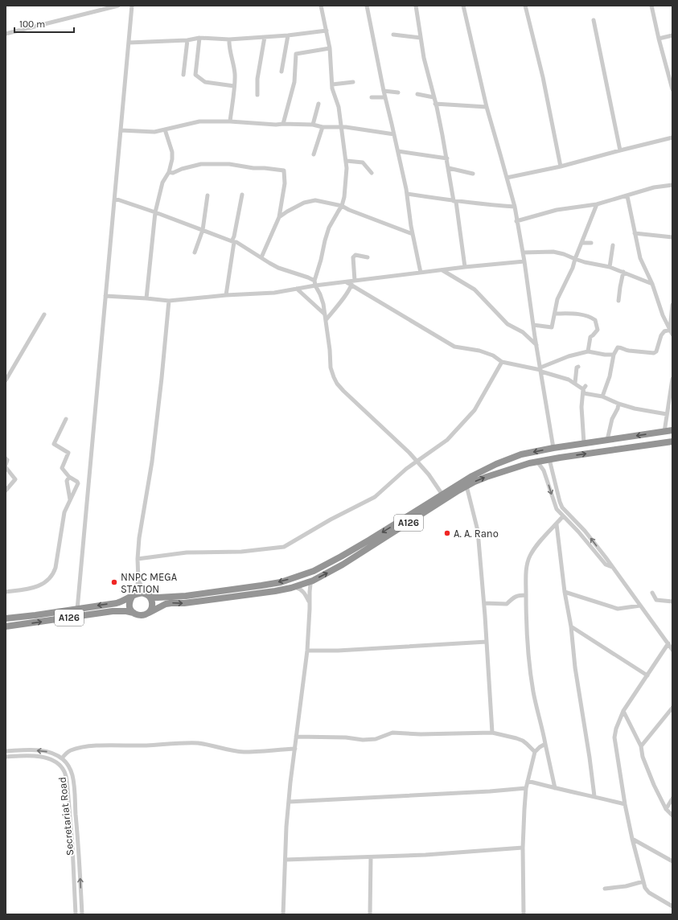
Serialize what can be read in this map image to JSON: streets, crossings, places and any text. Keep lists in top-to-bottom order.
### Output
{
  "streets": {
    "highway": ["A126"],
    "street": ["Secretariat Road"]
  },
  "places": ["A. A. Rano", "NNPC MEGA STATION"],
  "scale_bar": "100 m"
}
